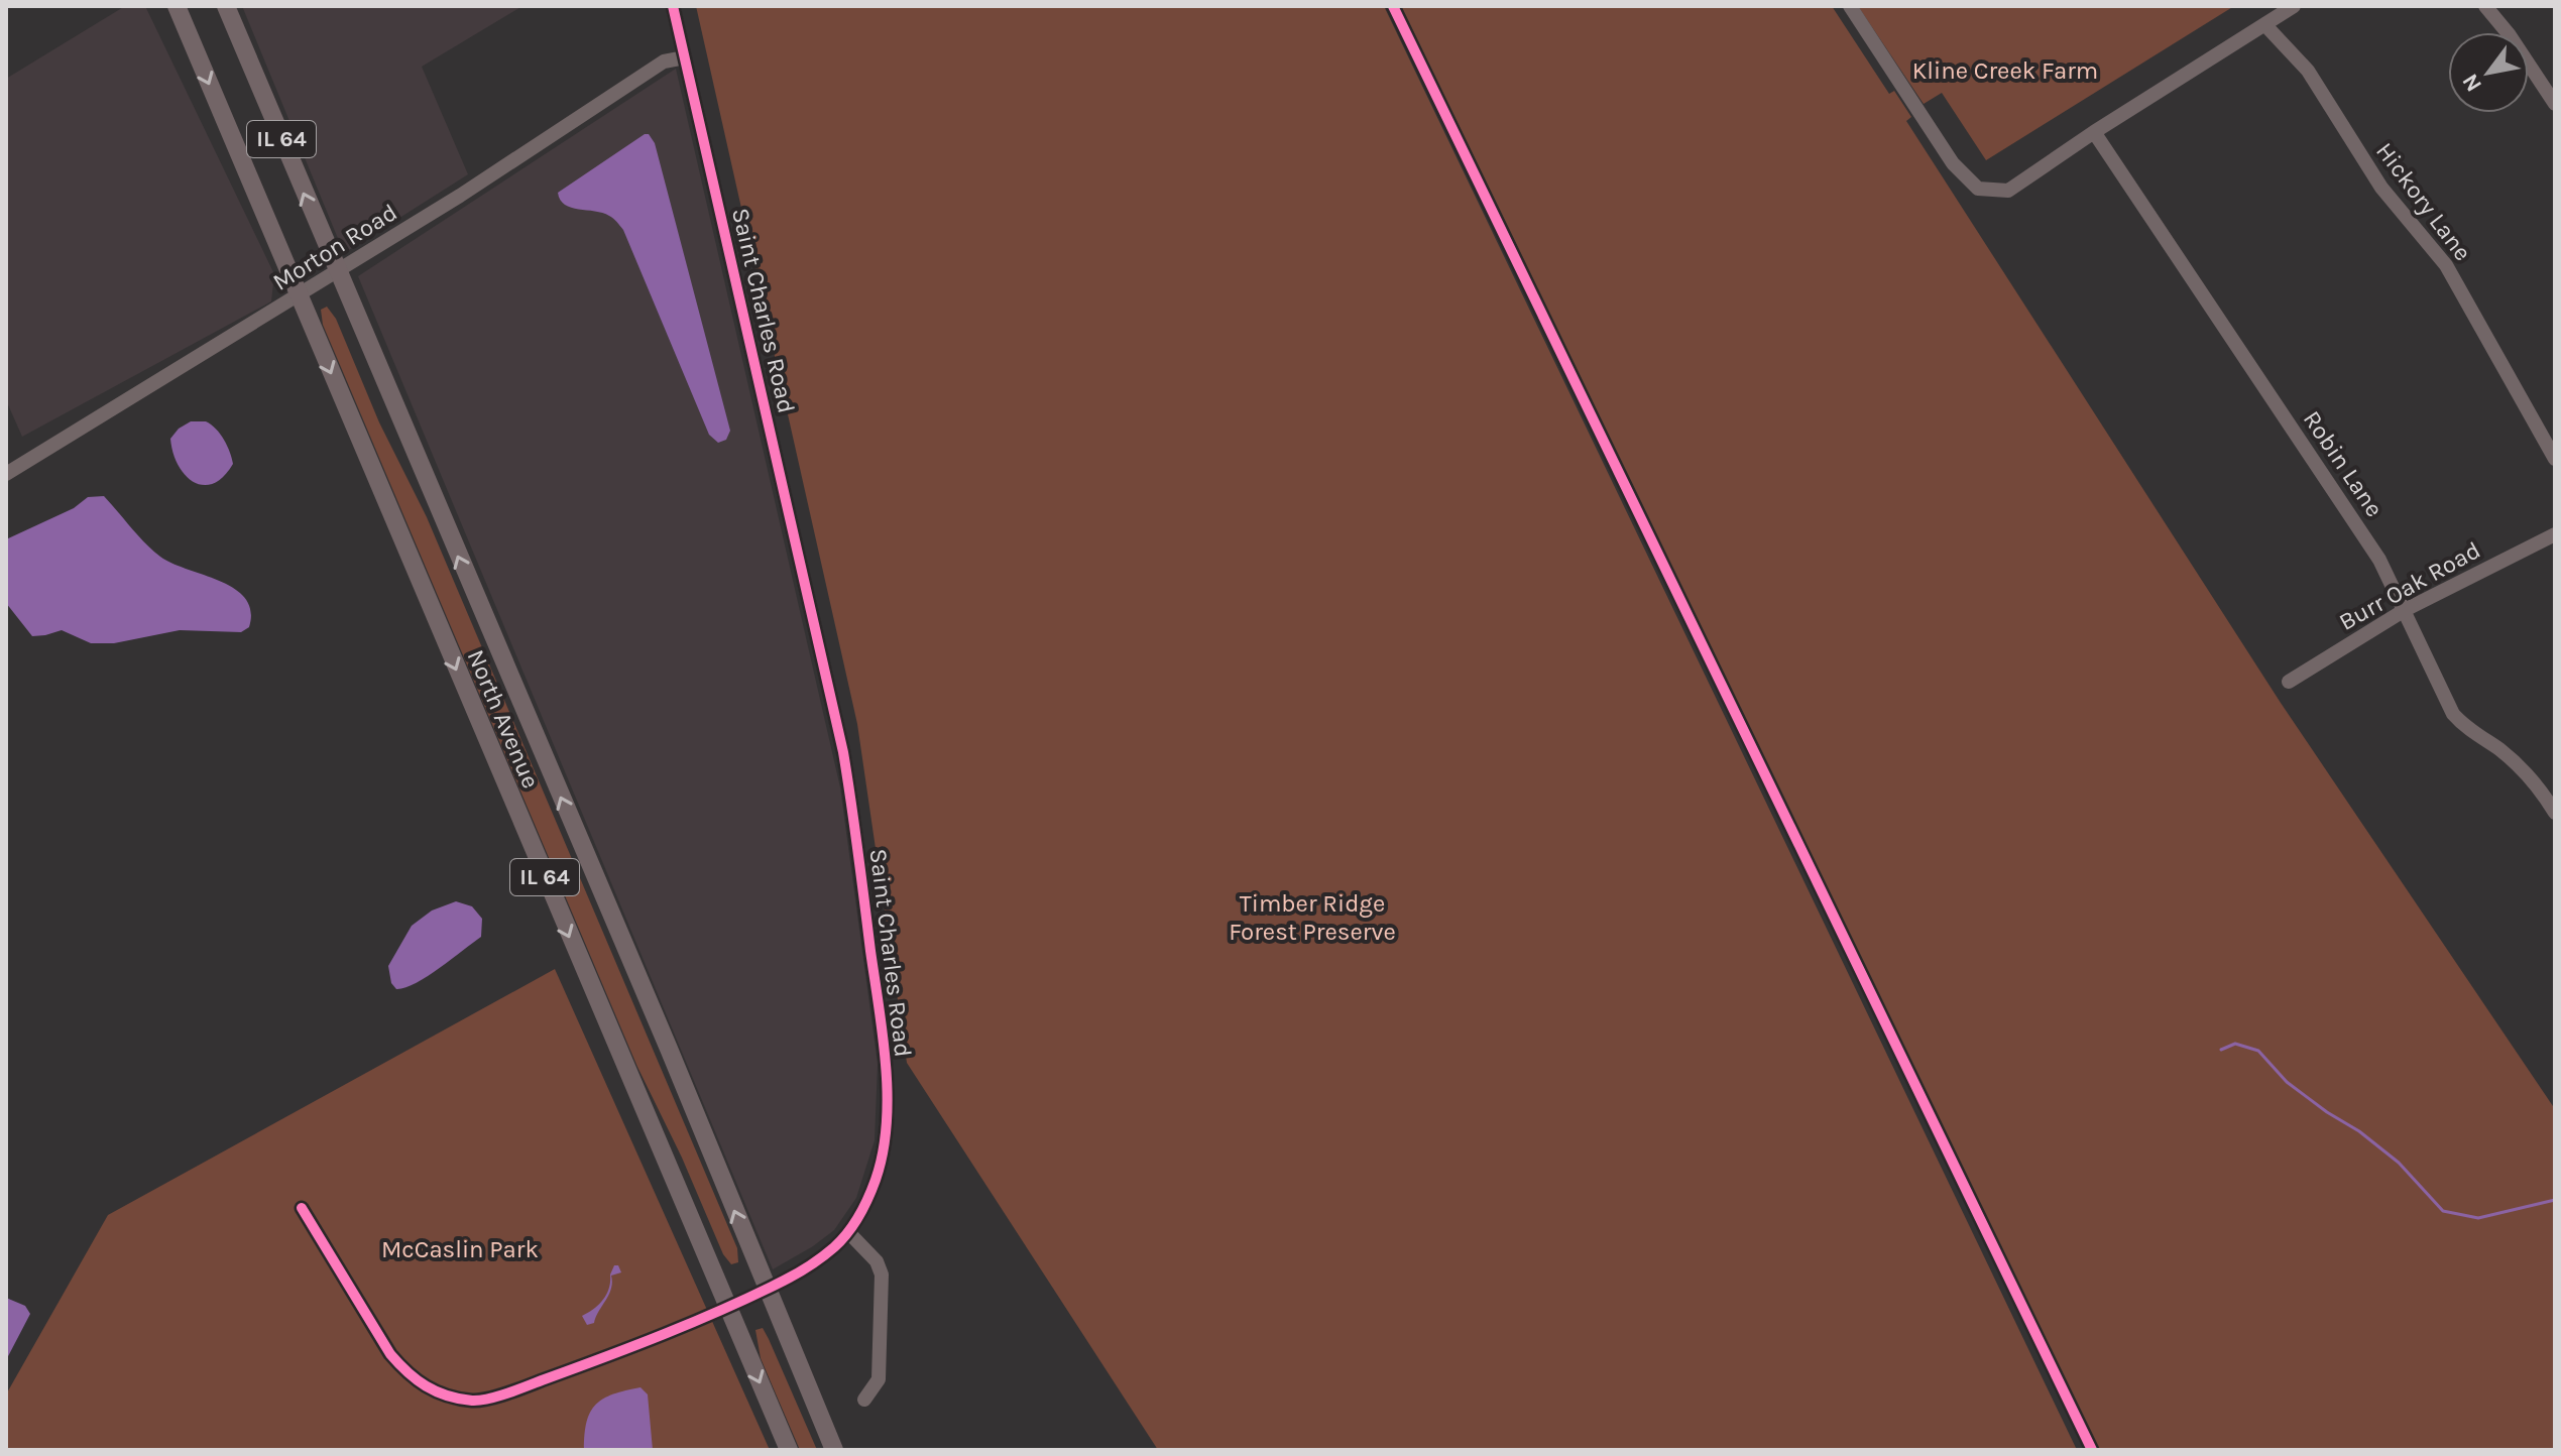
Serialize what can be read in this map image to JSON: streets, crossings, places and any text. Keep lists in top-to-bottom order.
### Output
{
  "streets": {
    "main road": ["IL 64", "North Avenue"],
    "street": [
      "Hickory Lane",
      "Morton Road",
      "Saint Charles Road",
      "Robin Lane",
      "Burr Oak Road"
    ]
  },
  "crossings": [
    ["Morton Road", "Saint Charles Road"],
    ["Morton Road", "North Avenue"],
    ["Saint Charles Road", "North Avenue"],
    ["Robin Lane", "Burr Oak Road"]
  ],
  "parks": ["Kline Creek Farm", "Timber Ridge Forest Preserve", "McCaslin Park"],
  "north": "bottom left"
}
